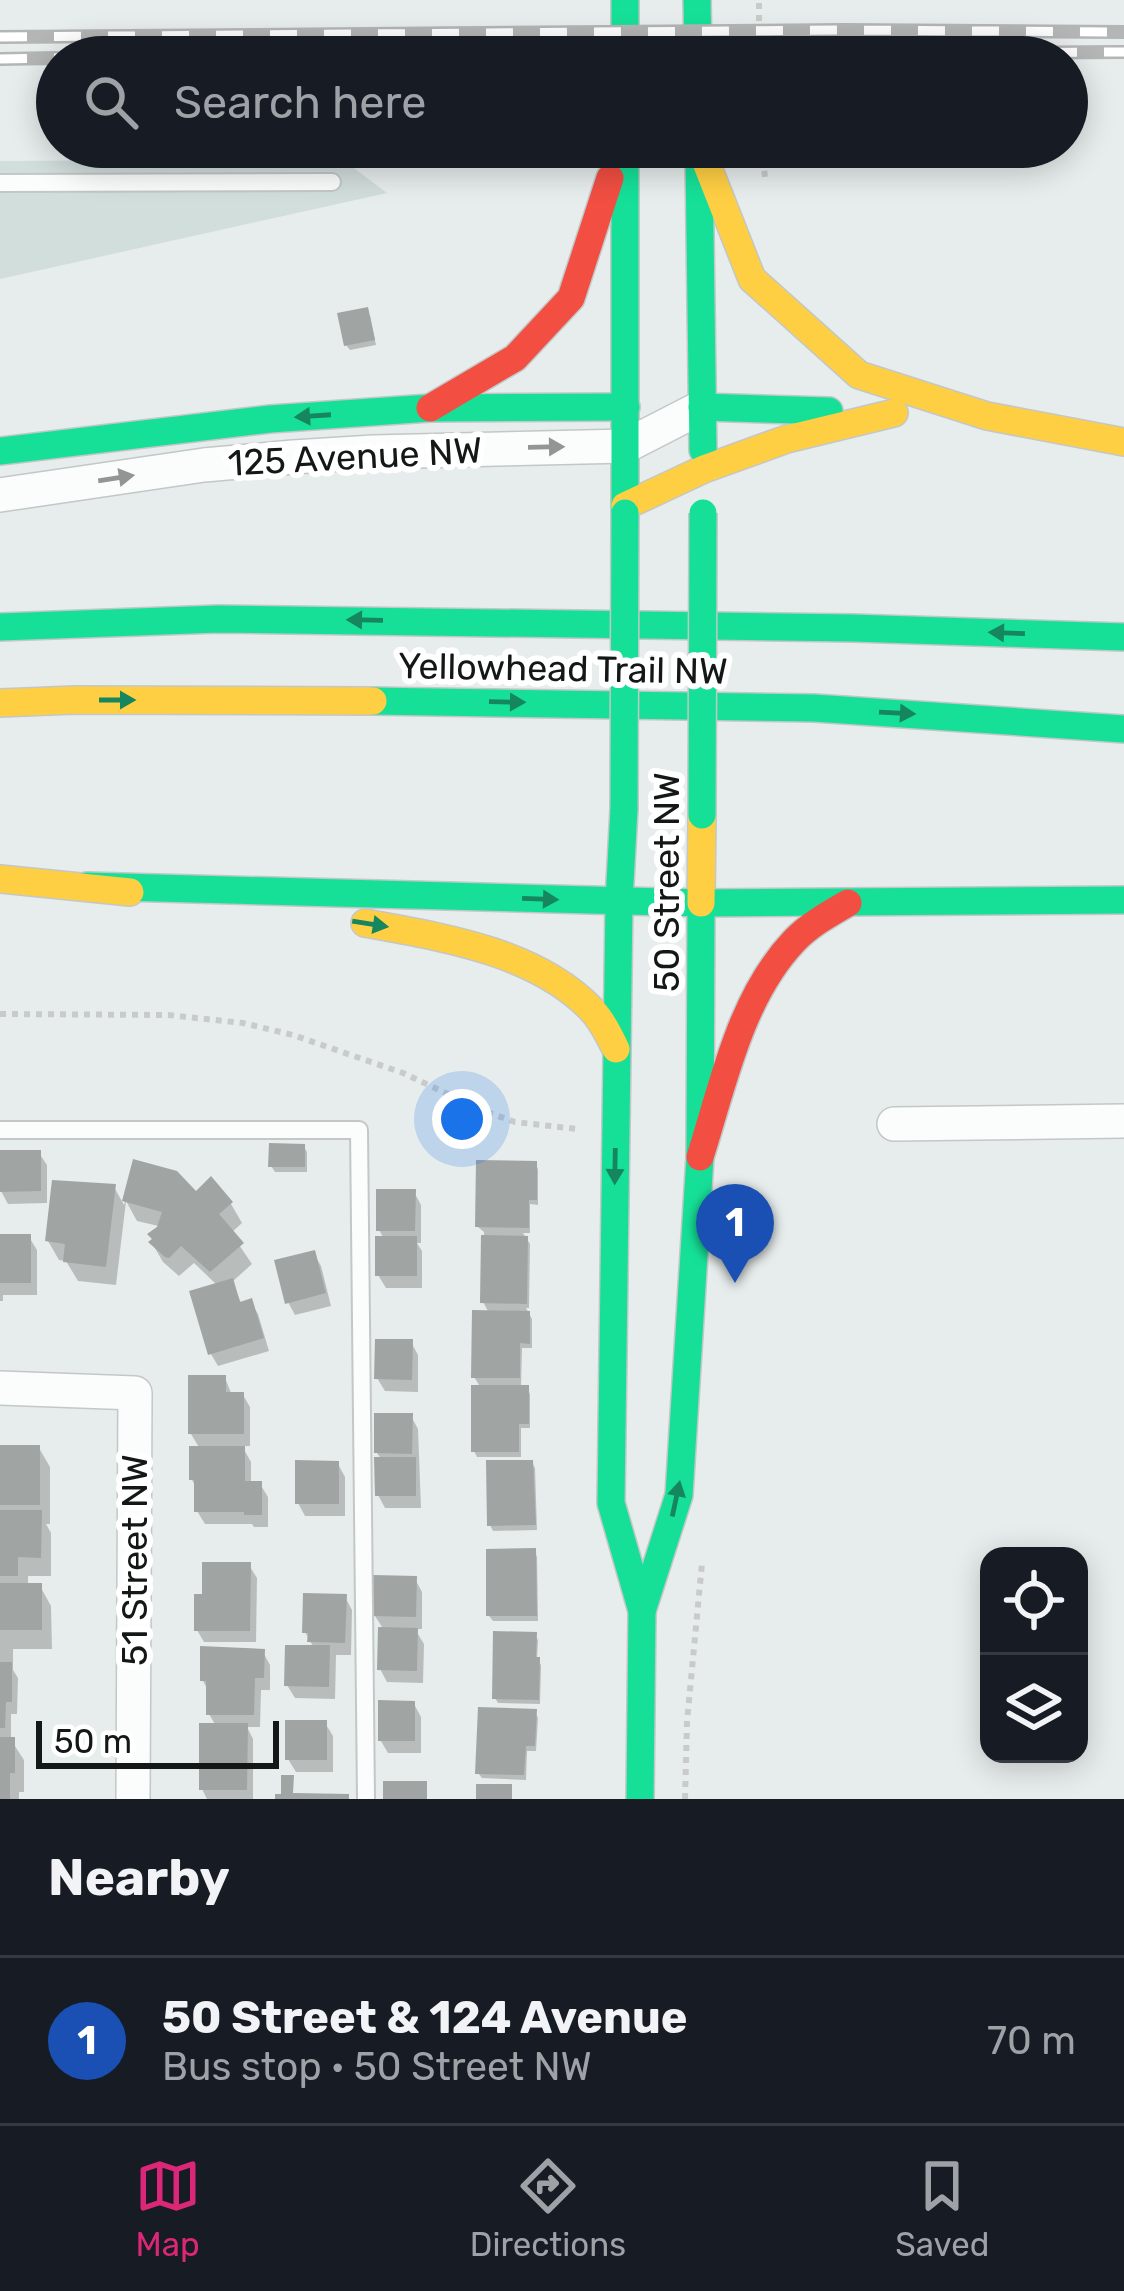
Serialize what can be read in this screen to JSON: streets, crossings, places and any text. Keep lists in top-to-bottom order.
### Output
{
  "streets": {
    "main road": ["125 Avenue NW", "Yellowhead Trail NW", "50 Street NW"],
    "street": ["51 Street NW"]
  },
  "crossings": [
    ["125 Avenue NW", "50 Street NW"]
  ],
  "scale_bar": "50 m",
  "page": {
    "search": "Search here",
    "pins": "1",
    "scale": "50 m",
    "heading": "Nearby",
    "list": [
      {
        "mark": "1",
        "name": "50 Street & 124 Avenue",
        "note": "Bus stop · 50 Street NW",
        "value": "70 m"
      }
    ],
    "nav": ["Map", "Directions", "Saved"]
  }
}
